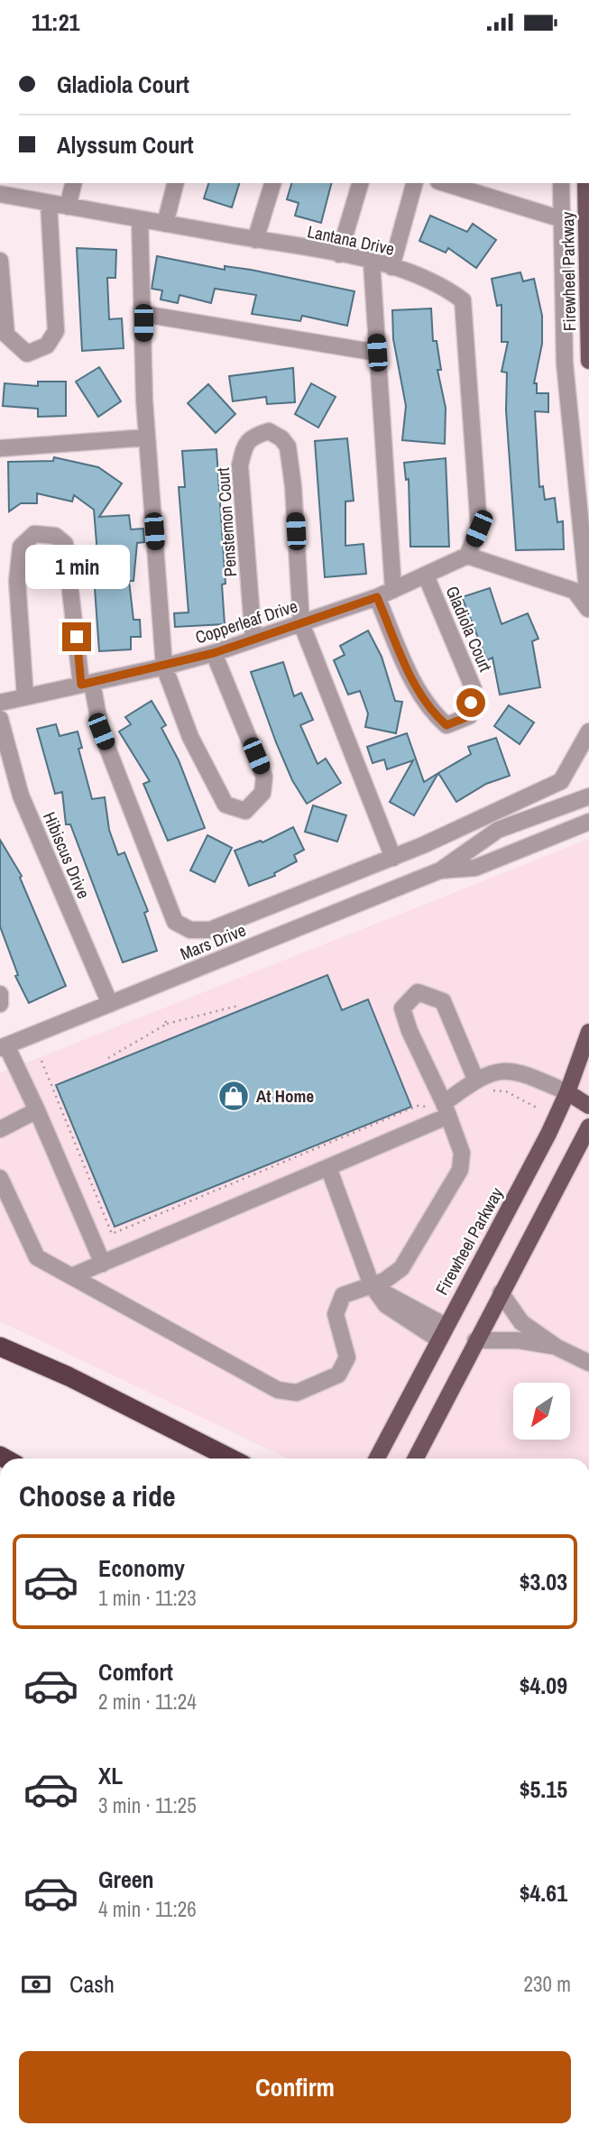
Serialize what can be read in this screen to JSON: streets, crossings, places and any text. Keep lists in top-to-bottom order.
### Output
{
  "streets": {
    "main road": ["Firewheel Parkway"],
    "street": [
      "Lantana Drive",
      "Penstemon Court",
      "Copperleaf Drive",
      "Gladiola Court",
      "Hibiscus Drive",
      "Mars Drive"
    ]
  },
  "crossings": [
    ["Lantana Drive", "Copperleaf Drive"],
    ["Penstemon Court", "Copperleaf Drive"],
    ["Copperleaf Drive", "Gladiola Court"],
    ["Hibiscus Drive", "Mars Drive"]
  ],
  "places": {
    "shop": ["At Home"]
  },
  "north": "bottom left",
  "page": {
    "status": "11:21",
    "banner": ["Gladiola Court", "Alyssum Court"],
    "bubble": "1 min",
    "heading": "Choose a ride",
    "list": [
      {
        "name": "Economy",
        "note": "1 min · 11:23",
        "value": "$3.03"
      },
      {
        "name": "Comfort",
        "note": "2 min · 11:24",
        "value": "$4.09"
      },
      {
        "name": "XL",
        "note": "3 min · 11:25",
        "value": "$5.15"
      },
      {
        "name": "Green",
        "note": "4 min · 11:26",
        "value": "$4.61"
      }
    ],
    "pay": ["Cash", "230 m"],
    "buttons": "Confirm"
  }
}
